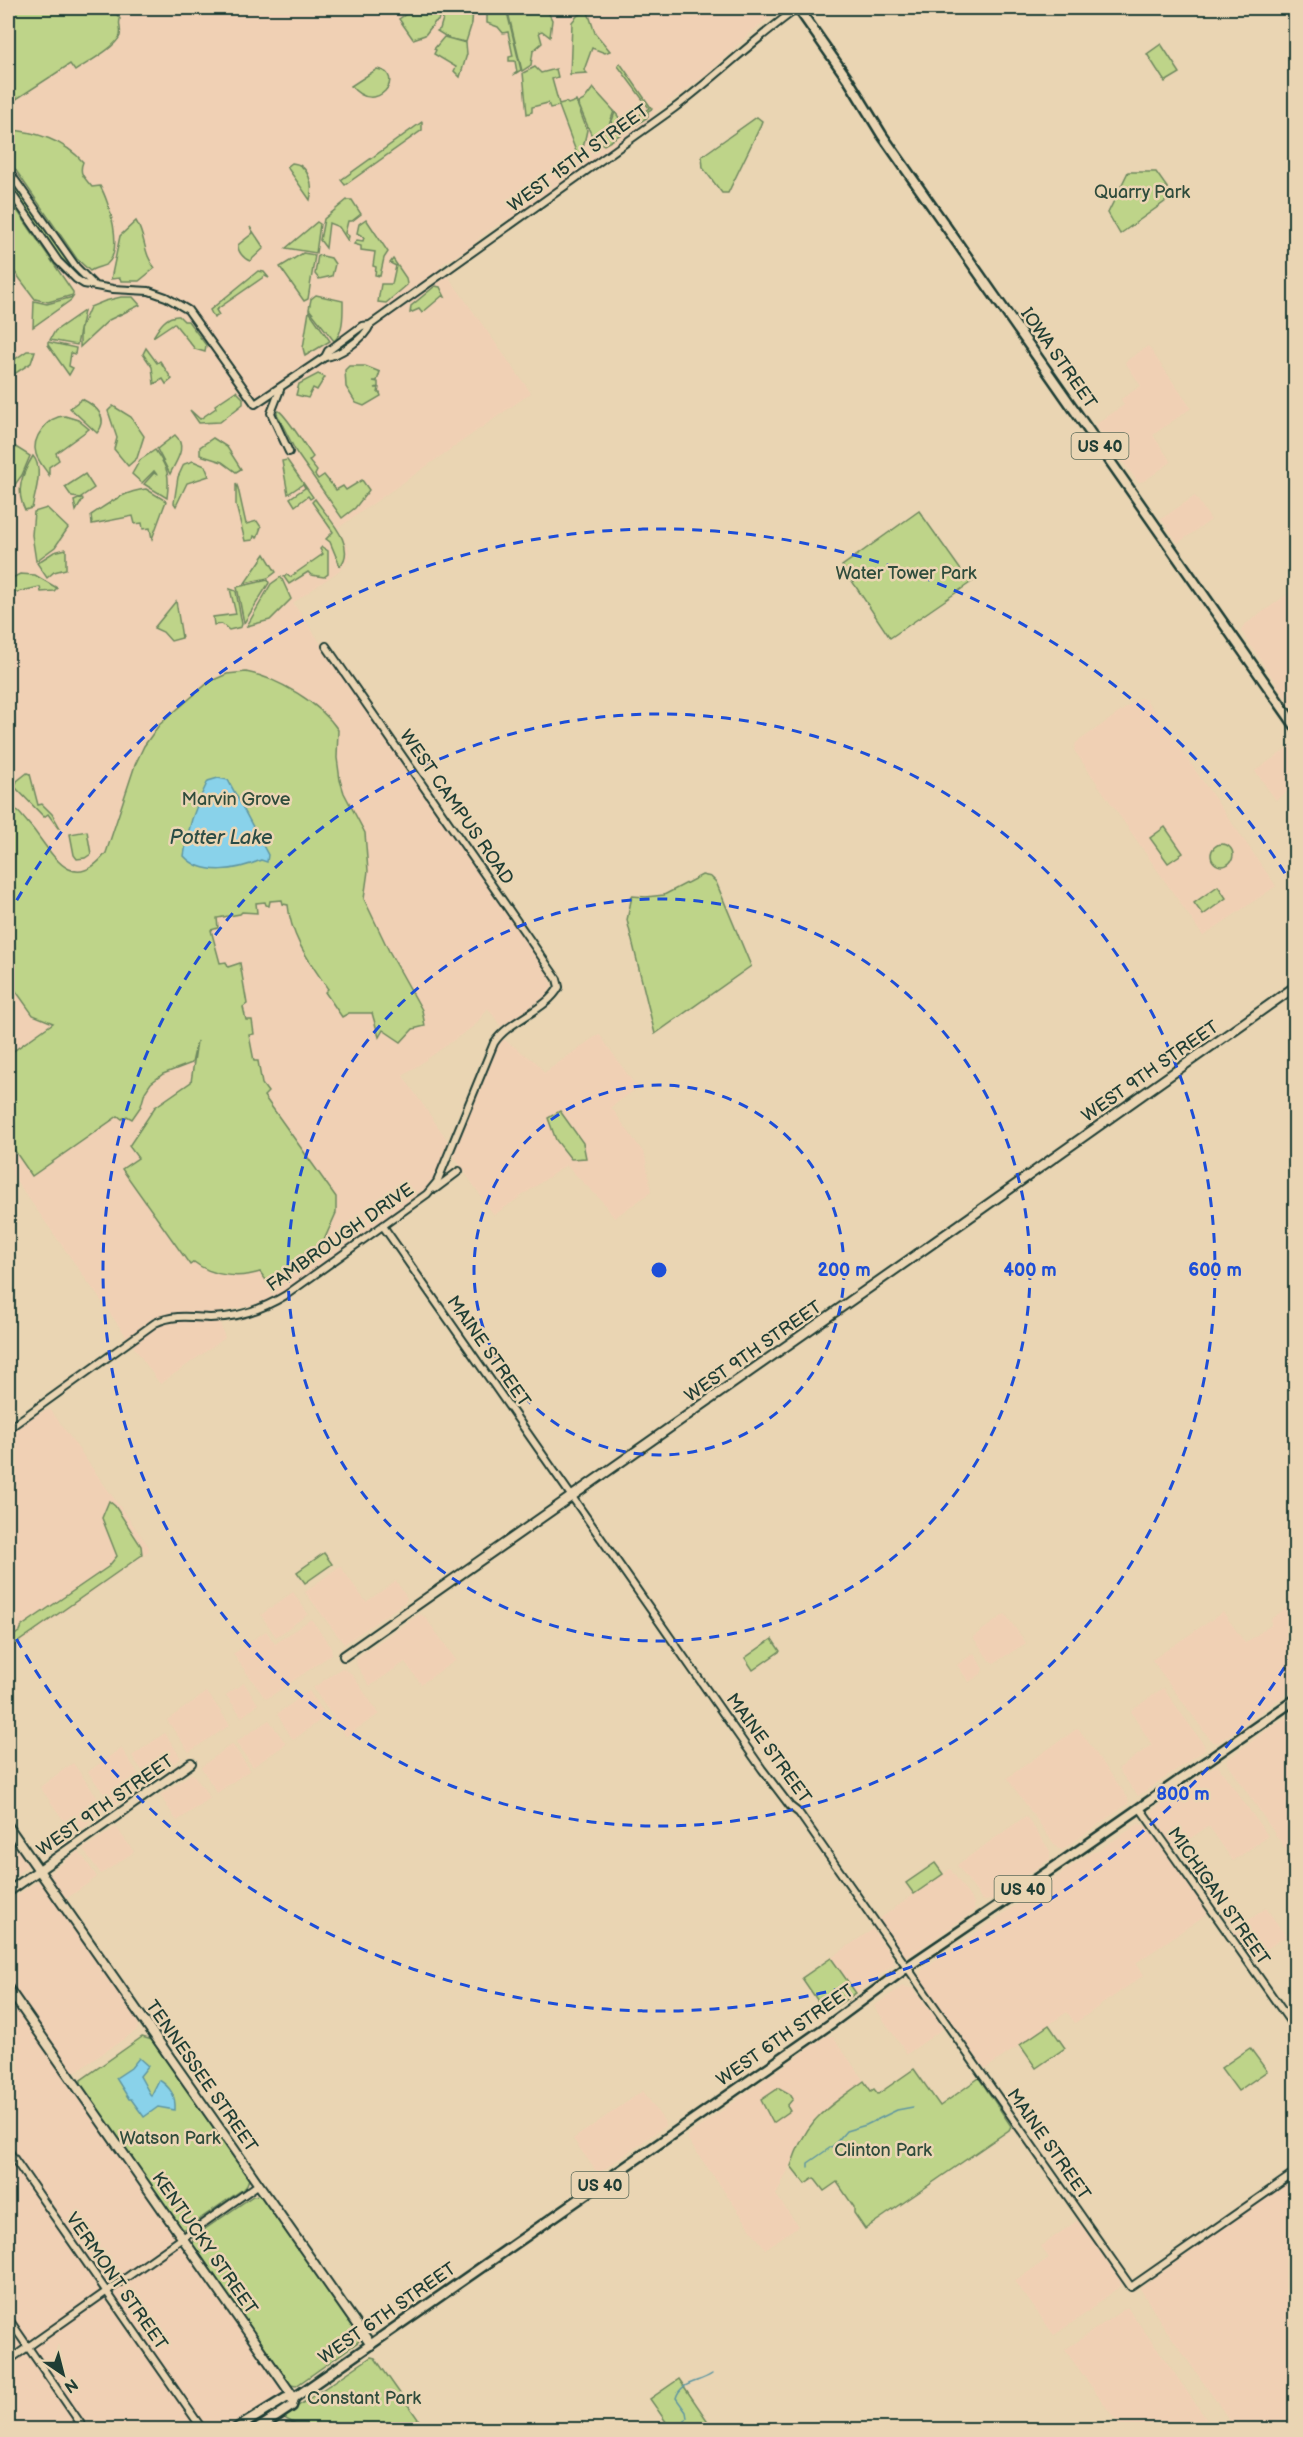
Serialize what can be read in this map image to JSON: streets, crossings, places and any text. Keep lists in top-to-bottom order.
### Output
{
  "streets": {
    "highway": ["IOWA STREET", "US 40", "WEST 6TH STREET"],
    "main road": ["WEST 9TH STREET", "TENNESSEE STREET", "KENTUCKY STREET"],
    "street": [
      "WEST 15TH STREET",
      "WEST CAMPUS ROAD",
      "FAMBROUGH DRIVE",
      "MAINE STREET",
      "MICHIGAN STREET",
      "VERMONT STREET"
    ]
  },
  "crossings": [
    ["WEST 15TH STREET", "IOWA STREET"],
    ["WEST CAMPUS ROAD", "FAMBROUGH DRIVE"],
    ["WEST 9TH STREET", "MAINE STREET"],
    ["WEST 9TH STREET", "TENNESSEE STREET"],
    ["FAMBROUGH DRIVE", "MAINE STREET"],
    ["MAINE STREET", "WEST 6TH STREET"],
    ["MICHIGAN STREET", "WEST 6TH STREET"],
    ["WEST 6TH STREET", "TENNESSEE STREET"],
    ["WEST 6TH STREET", "KENTUCKY STREET"]
  ],
  "water": ["Potter Lake"],
  "parks": [
    "Quarry Park",
    "Water Tower Park",
    "Marvin Grove",
    "Watson Park",
    "Clinton Park",
    "Constant Park"
  ],
  "north": "bottom right",
  "rings": [
    "200 m",
    "400 m",
    "600 m",
    "800 m"
  ]
}
